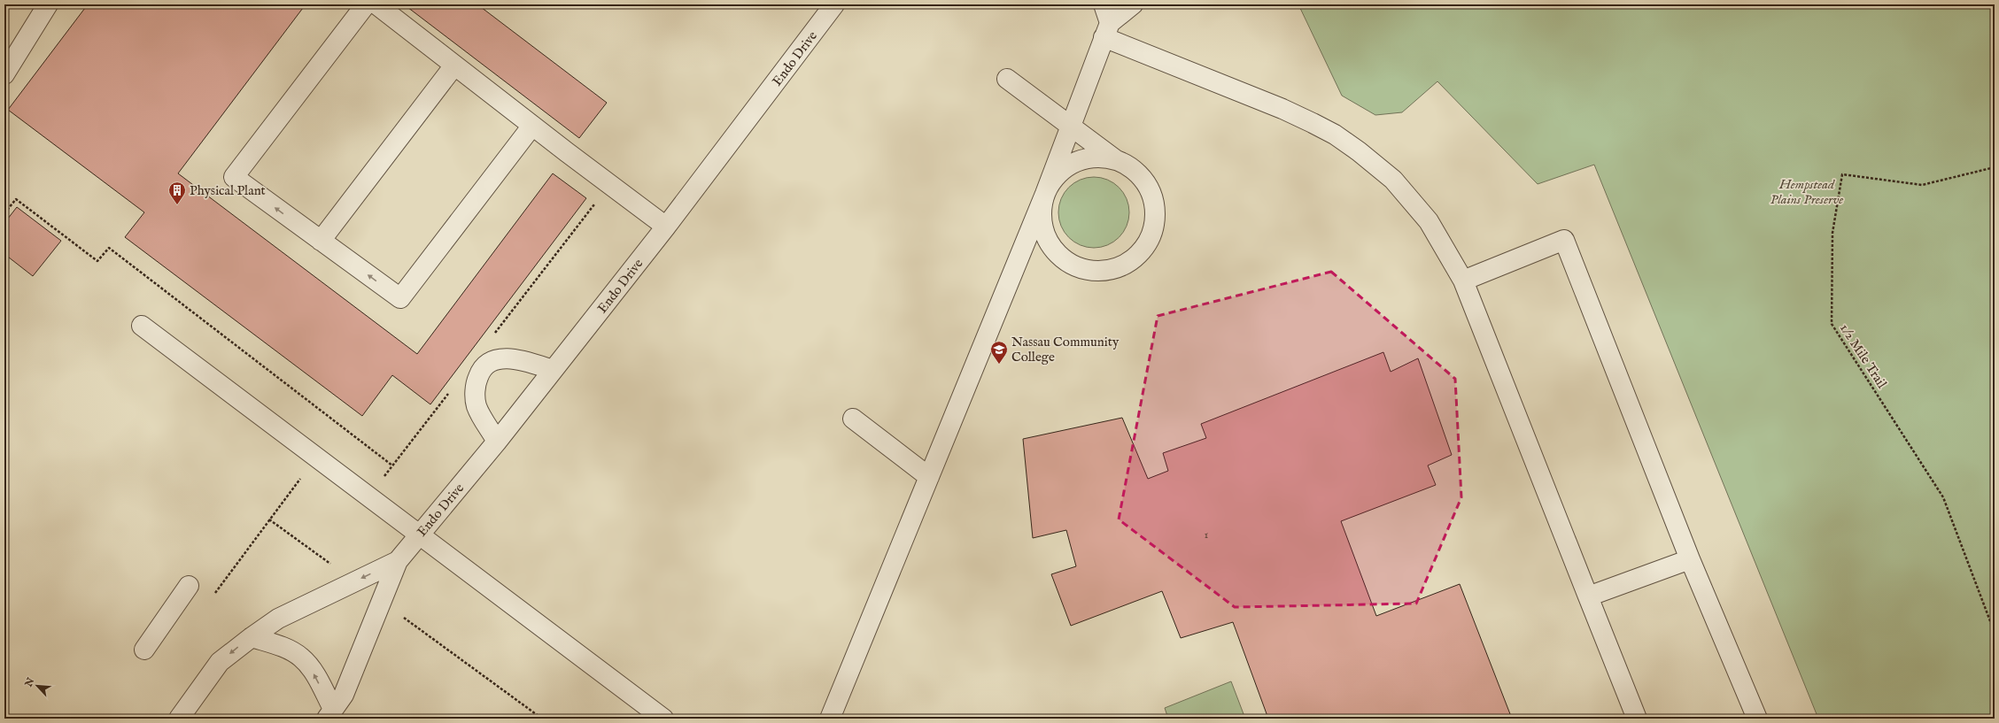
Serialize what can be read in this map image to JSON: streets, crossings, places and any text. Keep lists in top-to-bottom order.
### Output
{
  "streets": {
    "lane": ["Endo Drive"],
    "path": ["1/2 Mile Trail"]
  },
  "parks": ["Hempstead Plains Preserve"],
  "places": {
    "building": ["Physical Plant"],
    "school or university": ["Nassau Community College"]
  },
  "house_numbers": ["1"],
  "north": "top left"
}
